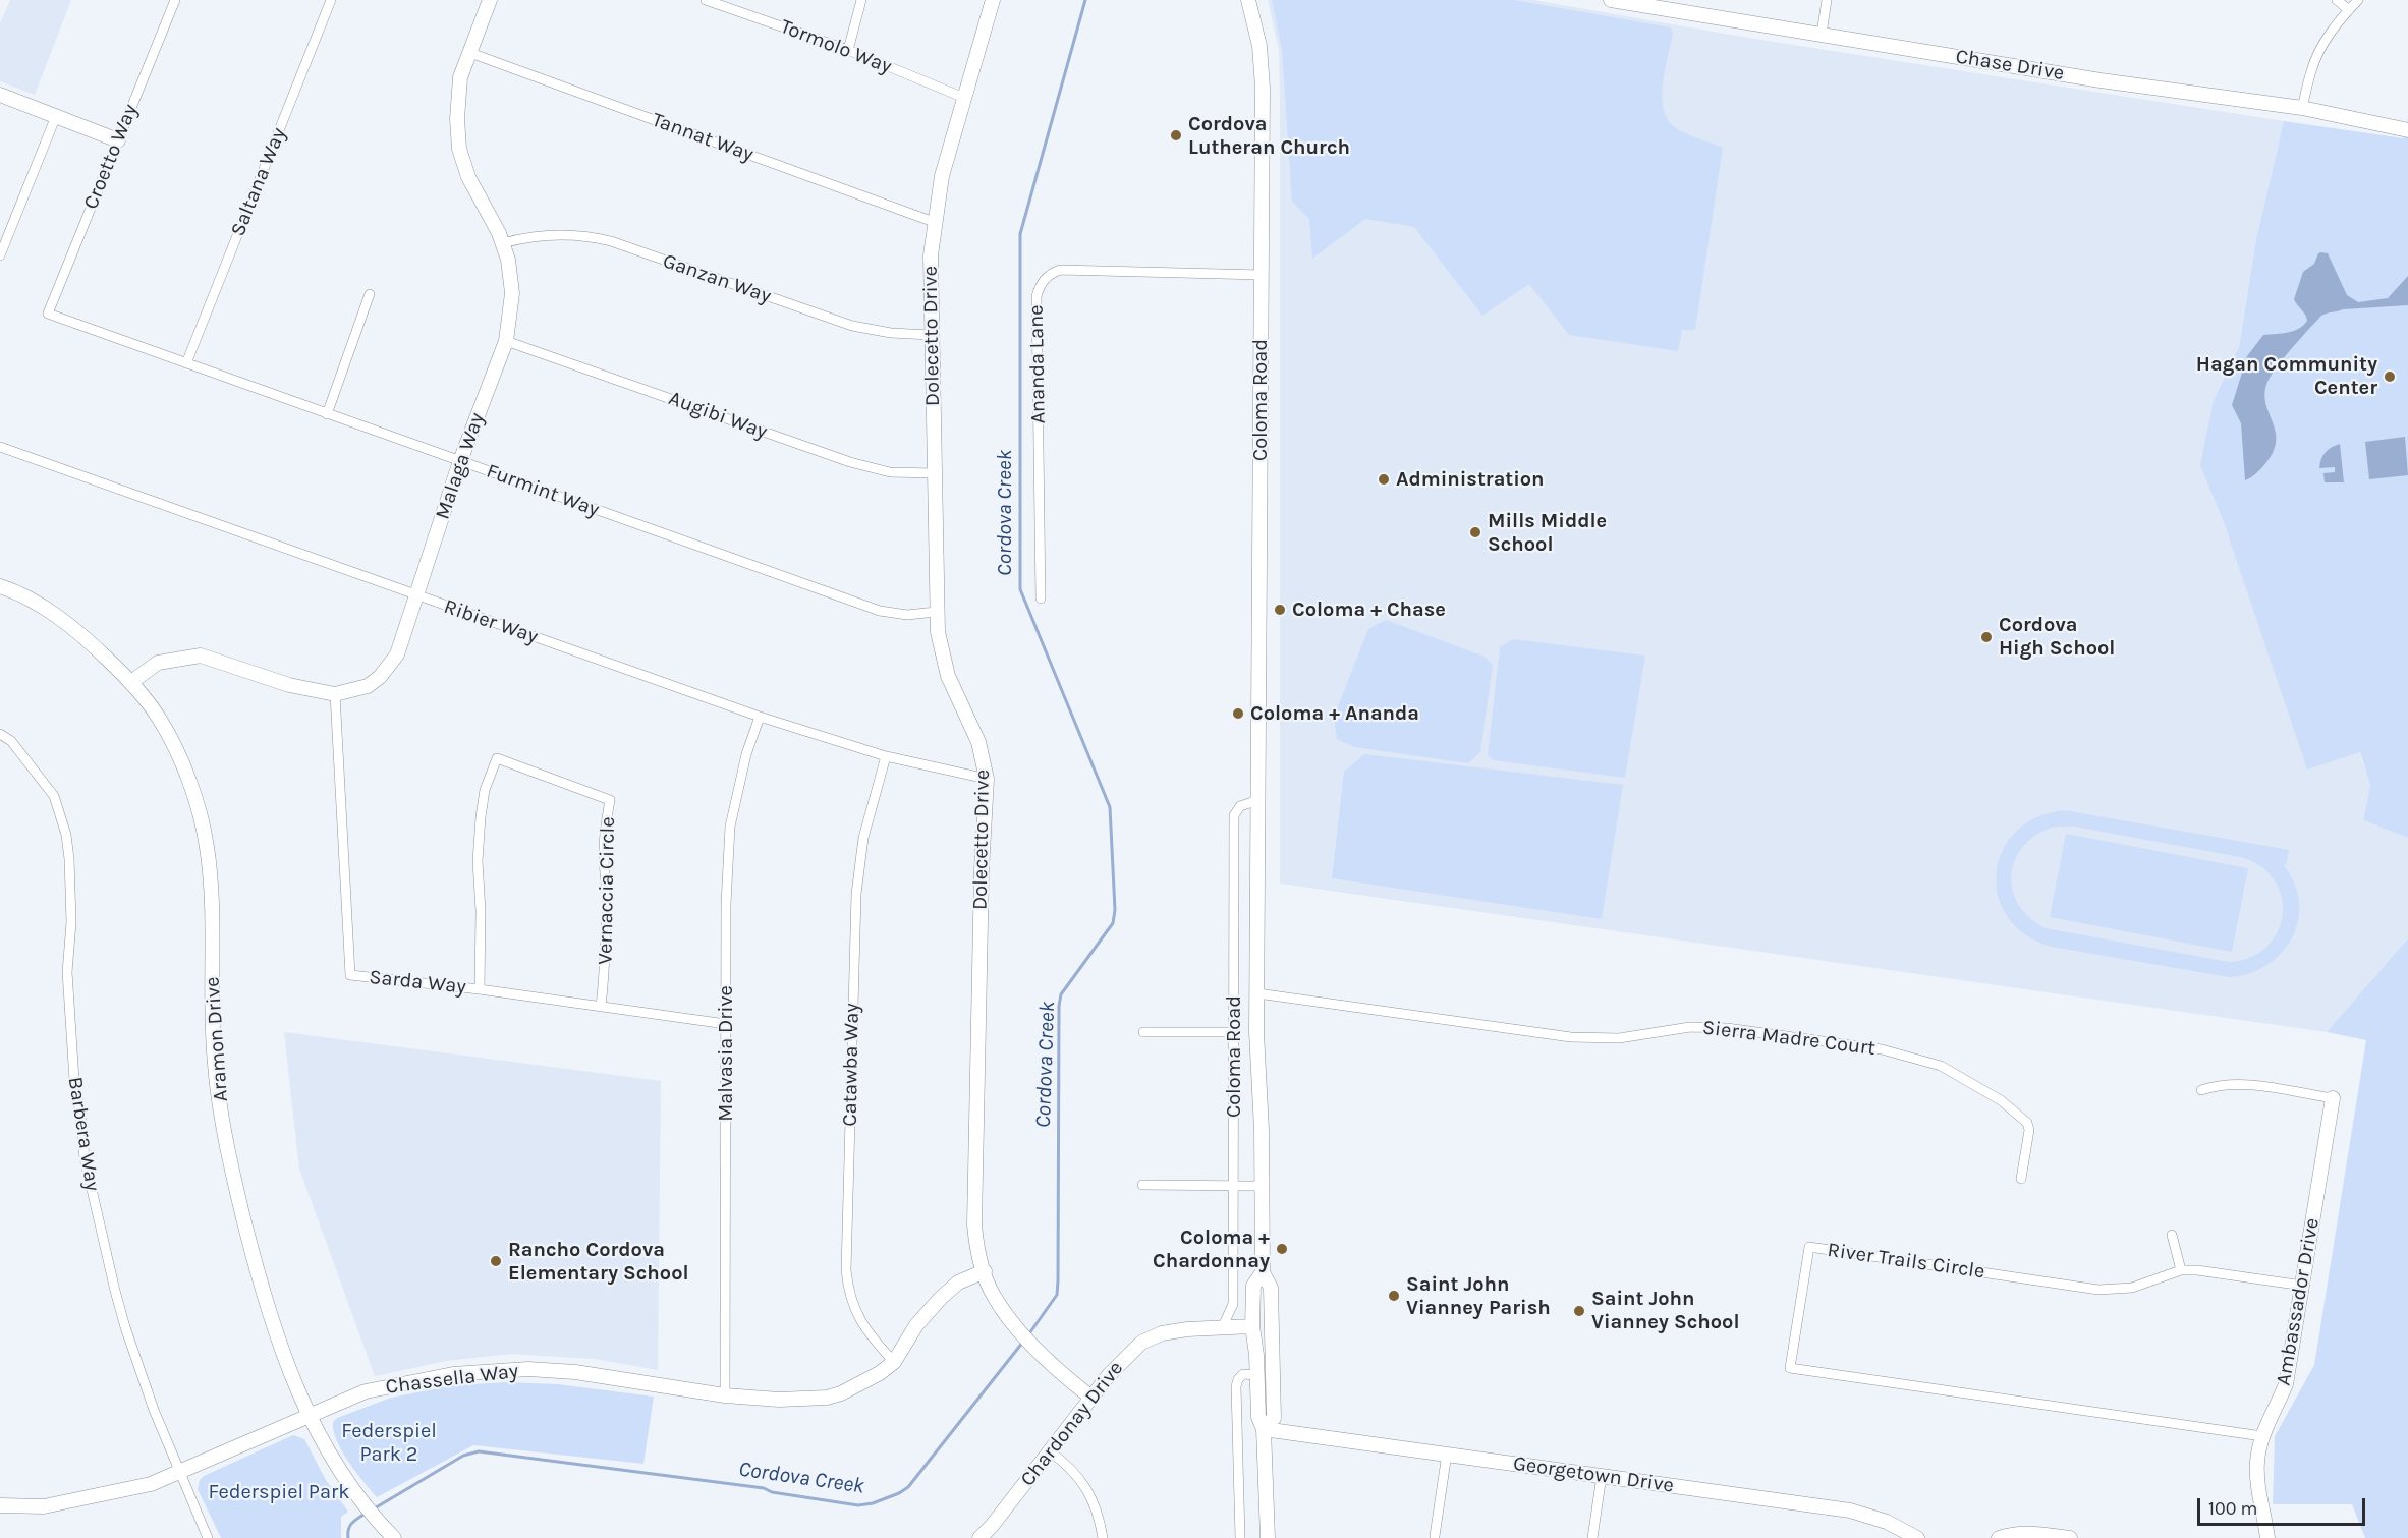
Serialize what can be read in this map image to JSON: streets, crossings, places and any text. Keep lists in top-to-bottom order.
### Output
{
  "streets": {
    "street": [
      "Tormolo Way",
      "Chase Drive",
      "Tannat Way",
      "Croetto Way",
      "Saltana Way",
      "Ganzan Way",
      "Dolecetto Drive",
      "Ananda Lane",
      "Coloma Road",
      "Augibi Way",
      "Malaga Way",
      "Furmint Way",
      "Ribier Way",
      "Vernaccia Circle",
      "Sarda Way",
      "Sierra Madre Court",
      "Aramon Drive",
      "Malvasia Drive",
      "Catawba Way",
      "Barbera Way",
      "River Trails Circle",
      "Ambassador Drive",
      "Chassella Way",
      "Chardonay Drive",
      "Georgetown Drive"
    ]
  },
  "crossings": [
    ["Tormolo Way", "Dolecetto Drive"],
    ["Tannat Way", "Dolecetto Drive"],
    ["Tannat Way", "Malaga Way"],
    ["Croetto Way", "Furmint Way"],
    ["Saltana Way", "Furmint Way"],
    ["Ganzan Way", "Dolecetto Drive"],
    ["Ganzan Way", "Malaga Way"],
    ["Dolecetto Drive", "Augibi Way"],
    ["Dolecetto Drive", "Furmint Way"],
    ["Dolecetto Drive", "Ribier Way"],
    ["Dolecetto Drive", "Chassella Way"],
    ["Dolecetto Drive", "Chardonay Drive"],
    ["Ananda Lane", "Coloma Road"],
    ["Coloma Road", "Sierra Madre Court"],
    ["Coloma Road", "Chardonay Drive"],
    ["Coloma Road", "Georgetown Drive"],
    ["Augibi Way", "Malaga Way"],
    ["Malaga Way", "Furmint Way"],
    ["Malaga Way", "Ribier Way"],
    ["Malaga Way", "Sarda Way"],
    ["Malaga Way", "Aramon Drive"],
    ["Ribier Way", "Malvasia Drive"],
    ["Ribier Way", "Catawba Way"],
    ["Vernaccia Circle", "Sarda Way"],
    ["Sarda Way", "Malvasia Drive"],
    ["Aramon Drive", "Chassella Way"],
    ["Malvasia Drive", "Chassella Way"],
    ["Catawba Way", "Chassella Way"],
    ["Barbera Way", "Chassella Way"],
    ["River Trails Circle", "Ambassador Drive"]
  ],
  "water": ["Cordova Creek"],
  "parks": ["Federspiel Park 2", "Federspiel Park"],
  "places": [
    "Cordova Lutheran Church",
    "Hagan Community Center",
    "Administration",
    "Mills Middle School",
    "Coloma + Chase",
    "Cordova High School",
    "Coloma + Ananda",
    "Coloma + Chardonnay",
    "Rancho Cordova Elementary School",
    "Saint John Vianney Parish",
    "Saint John Vianney School"
  ],
  "scale_bar": "100 m"
}
